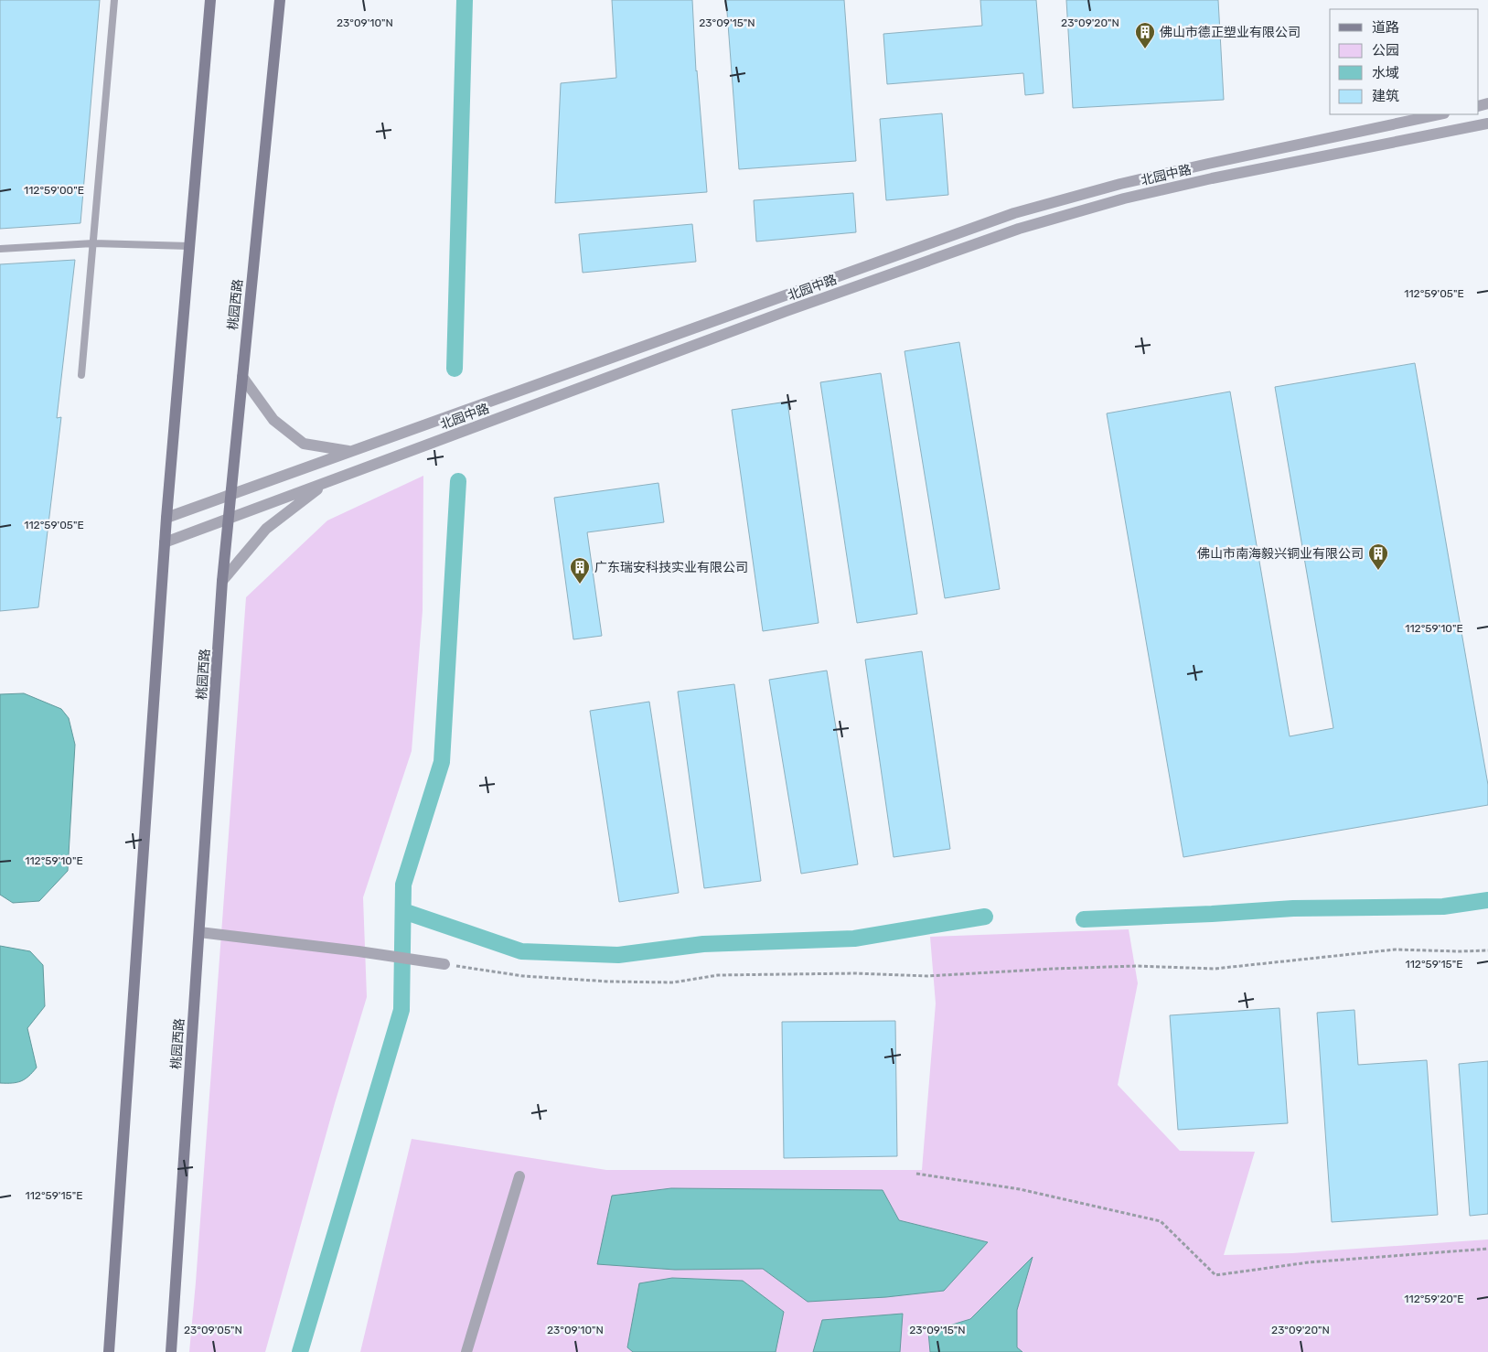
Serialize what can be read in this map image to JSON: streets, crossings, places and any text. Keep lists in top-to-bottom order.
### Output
{
  "streets": {
    "main road": ["桃园西路"],
    "street": ["北园中路"]
  },
  "crossings": [
    ["北园中路", "桃园西路"]
  ],
  "places": {
    "building": ["佛山市德正塑业有限公司", "佛山市南海毅兴铜业有限公司", "广东瑞安科技实业有限公司"]
  },
  "legend": [
    "道路",
    "公园",
    "水域",
    "建筑"
  ],
  "coordinates": [
    "23°09'10\"N",
    "23°09'15\"N",
    "23°09'20\"N",
    "112°59'00\"E",
    "112°59'05\"E",
    "112°59'10\"E",
    "112°59'15\"E",
    "112°59'20\"E",
    "23°09'05\"N"
  ]
}
